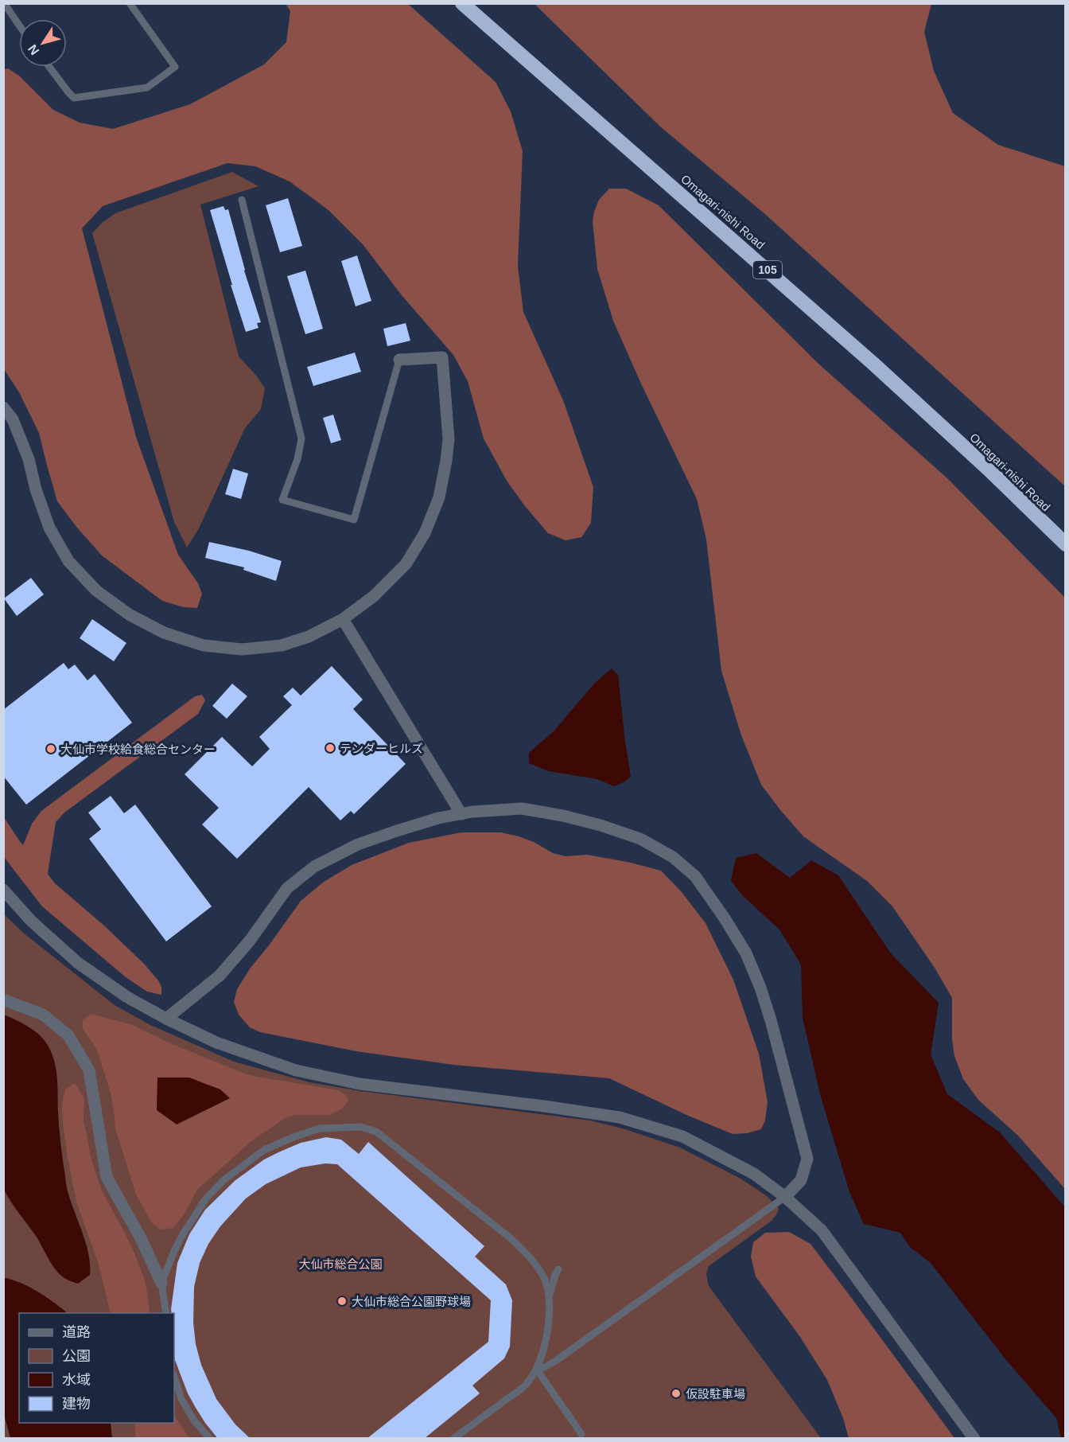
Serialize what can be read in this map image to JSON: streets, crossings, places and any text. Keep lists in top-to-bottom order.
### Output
{
  "streets": {
    "highway": ["Omagari-nishi Road", "105"]
  },
  "parks": ["大仙市総合公園"],
  "places": [
    "テンダーヒルズ",
    "大仙市学校給食総合センター",
    "大仙市総合公園野球場",
    "仮設駐車場"
  ],
  "legend": [
    "道路",
    "公園",
    "水域",
    "建物"
  ],
  "north": "bottom left"
}
